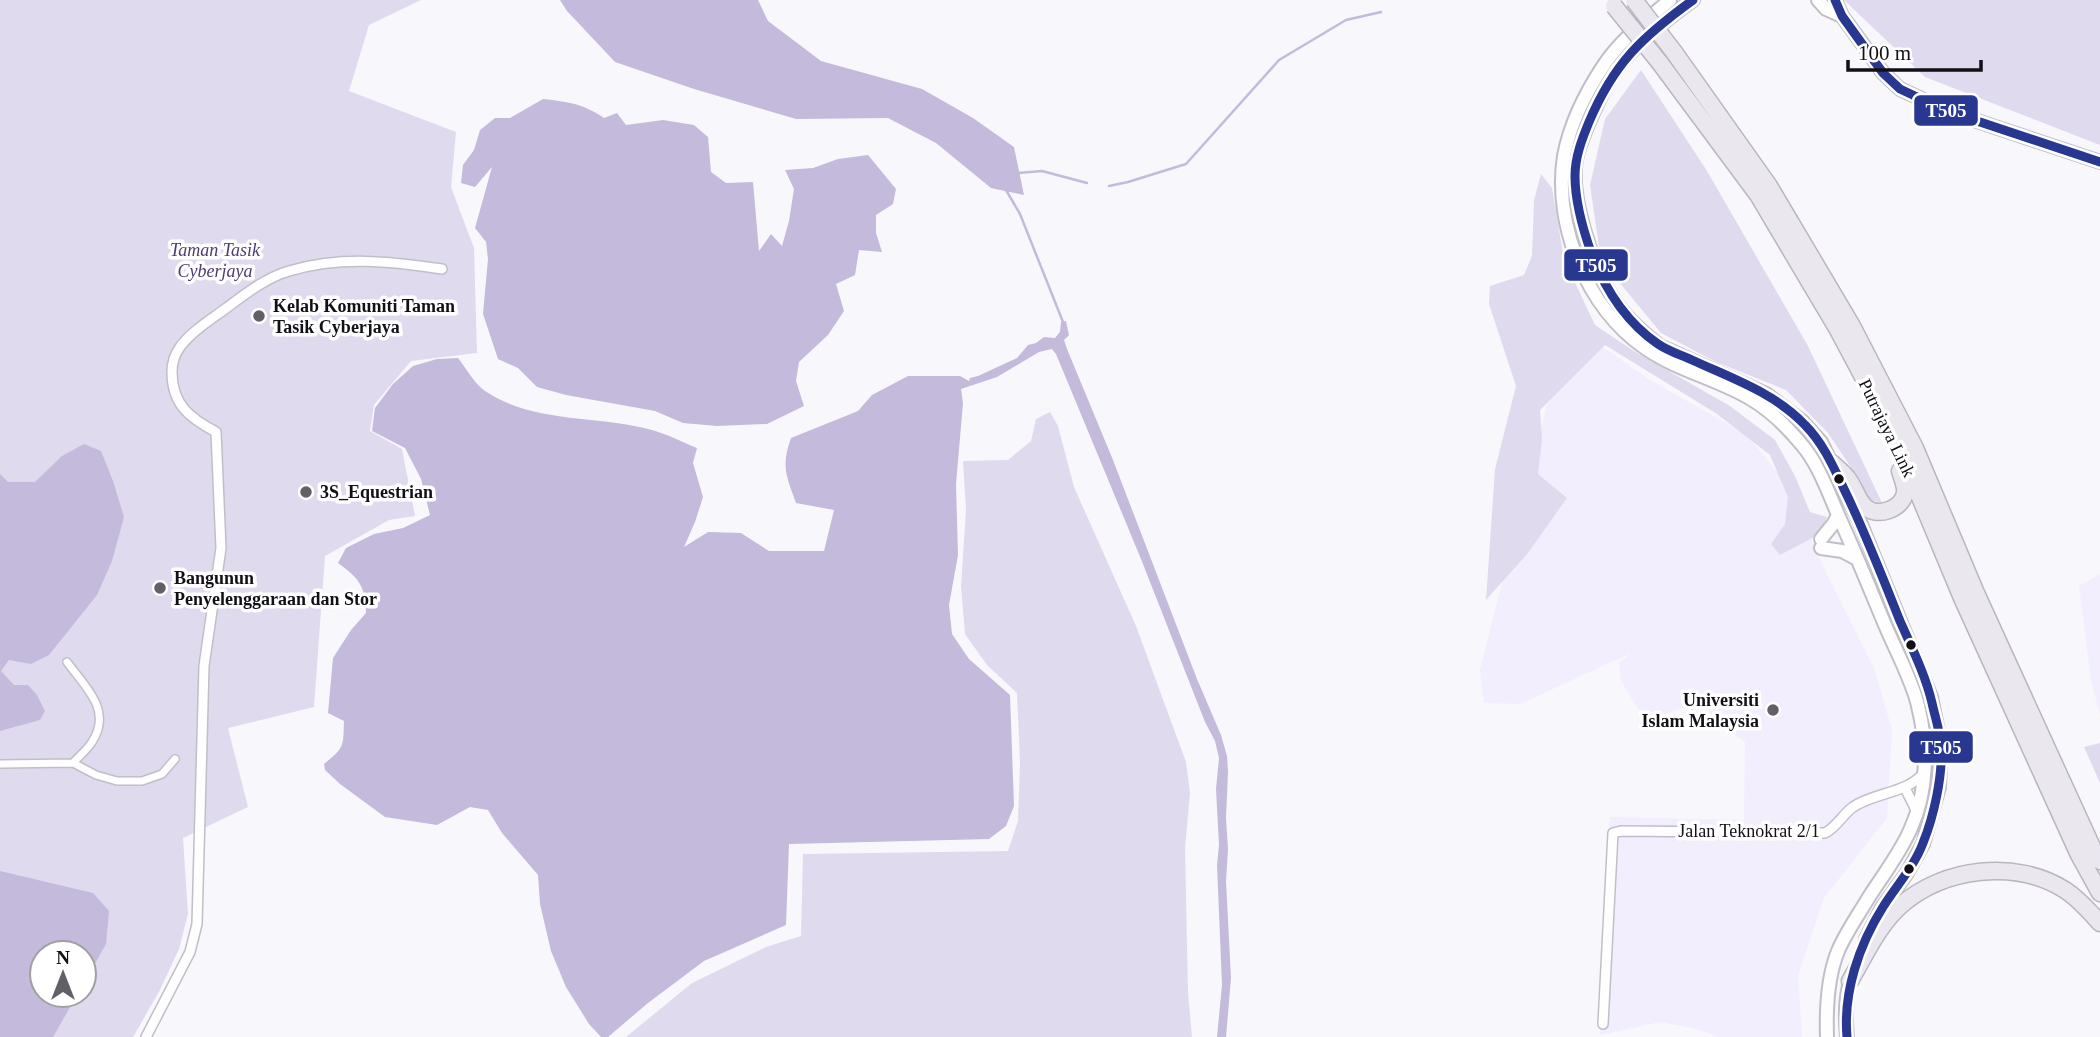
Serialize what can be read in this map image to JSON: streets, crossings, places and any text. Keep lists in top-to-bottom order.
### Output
{
  "streets": {
    "highway": ["Putrajaya Link"],
    "street": ["Jalan Teknokrat 2/1"]
  },
  "parks": ["Taman Tasik Cyberjaya"],
  "places": [
    "Kelab Komuniti Taman Tasik Cyberjaya",
    "3S_Equestrian",
    "Bangunun Penyelenggaraan dan Stor",
    "Universiti Islam Malaysia"
  ],
  "lines": ["transit line T505"],
  "scale_bar": "100 m",
  "north": "top"
}
